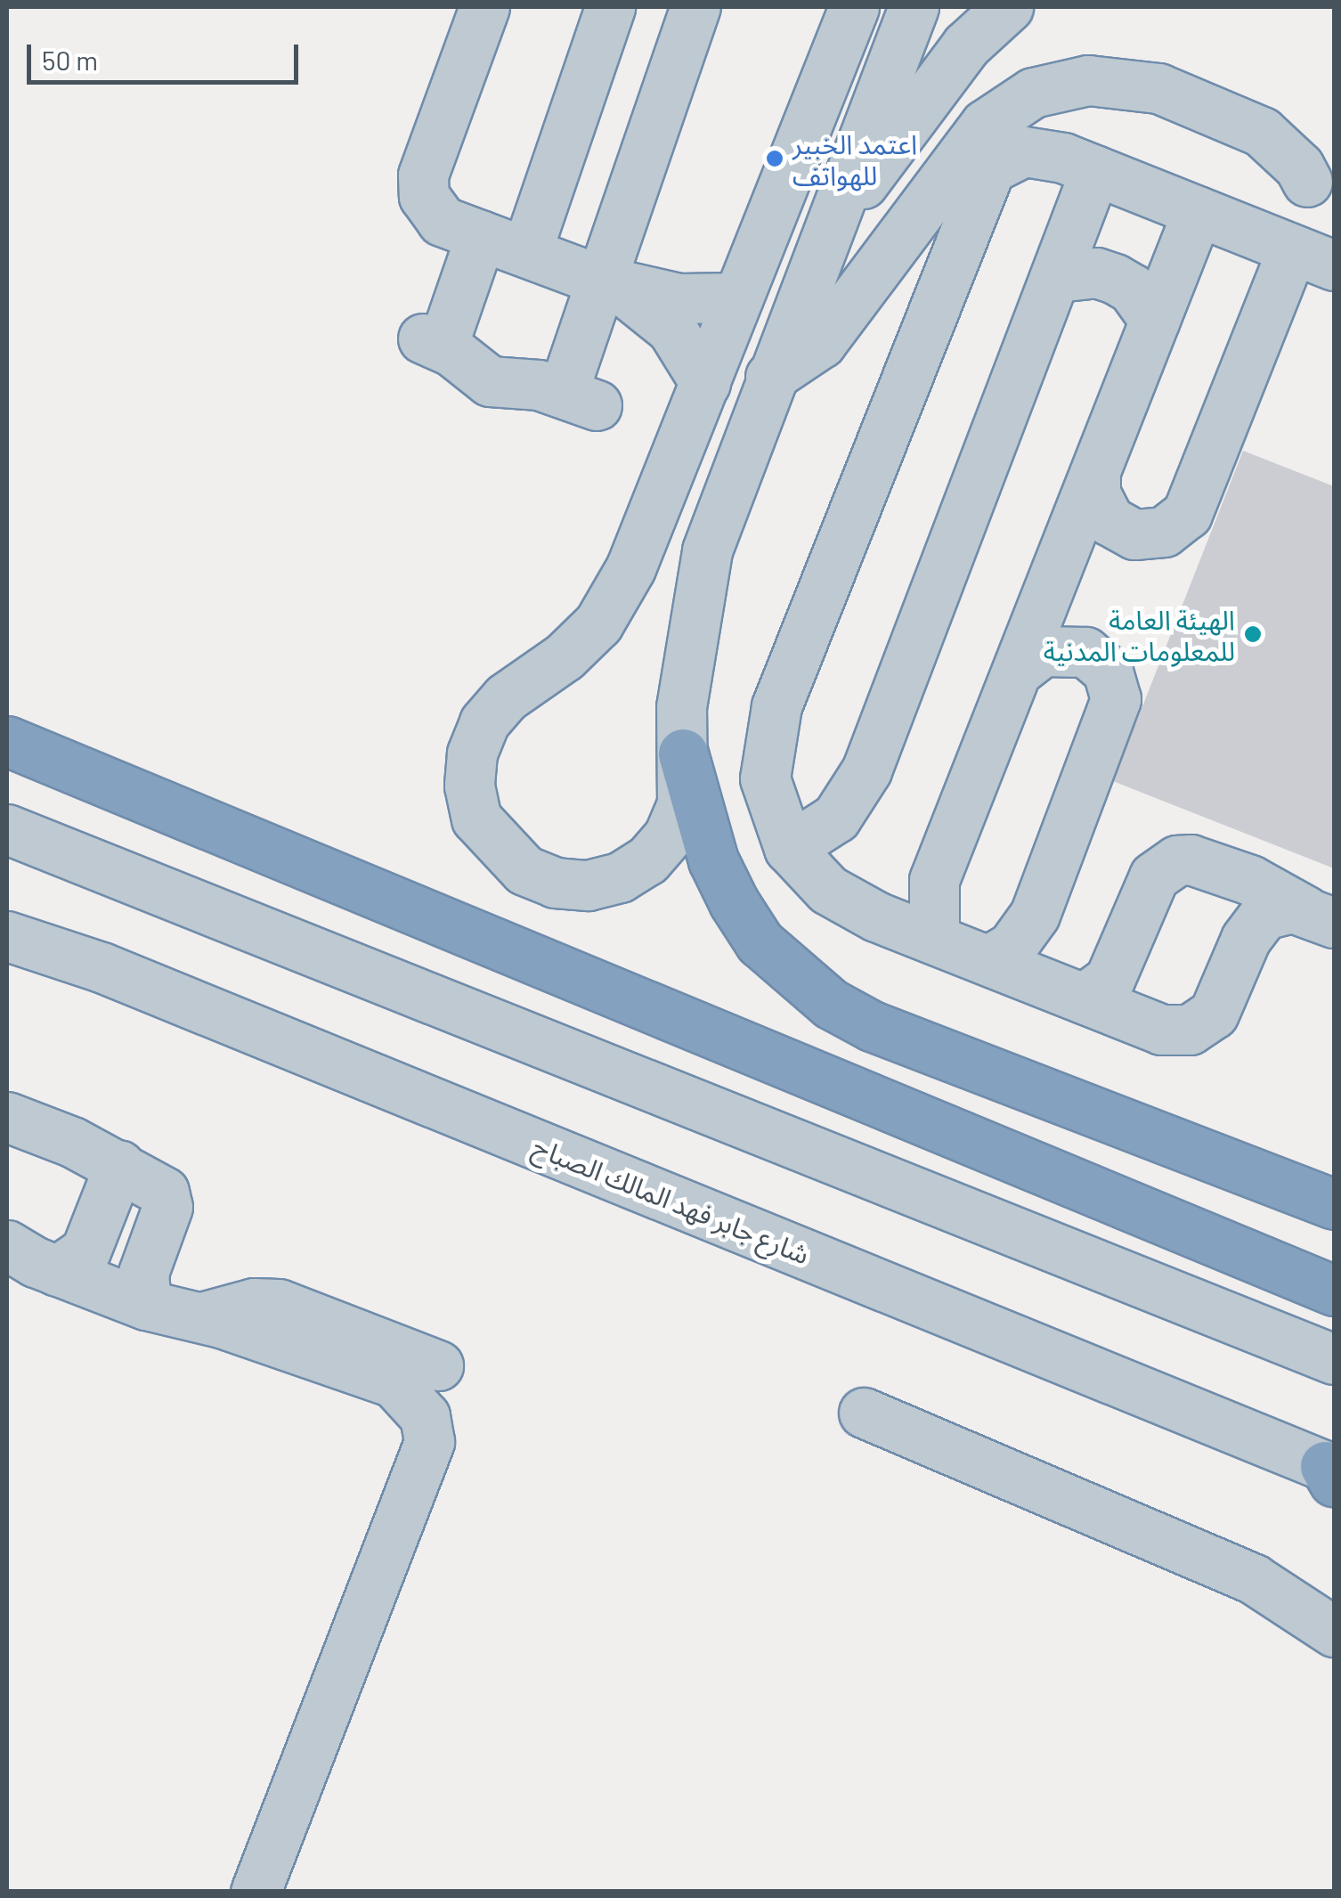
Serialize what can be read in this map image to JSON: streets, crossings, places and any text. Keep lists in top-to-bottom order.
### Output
{
  "streets": {
    "street": ["شارع جابر فهد المالك الصباح"]
  },
  "places": ["اعتمد الخبير للهواتف", "الهيئة العامة للمعلومات المدنية"],
  "scale_bar": "50 m"
}
